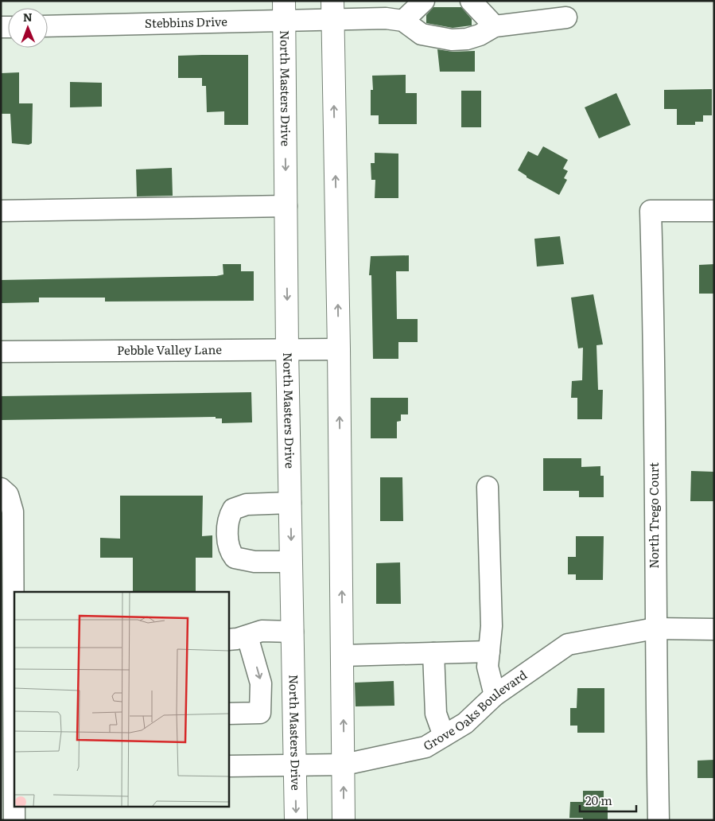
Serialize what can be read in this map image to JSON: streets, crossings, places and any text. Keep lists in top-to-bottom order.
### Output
{
  "streets": {
    "main road": ["North Masters Drive"],
    "street": [
      "Stebbins Drive",
      "Pebble Valley Lane",
      "North Trego Court",
      "Grove Oaks Boulevard"
    ]
  },
  "crossings": [
    ["Stebbins Drive", "North Masters Drive"],
    ["North Masters Drive", "Pebble Valley Lane"],
    ["North Masters Drive", "Grove Oaks Boulevard"],
    ["North Trego Court", "Grove Oaks Boulevard"]
  ],
  "scale_bar": "20 m",
  "north": "top"
}
